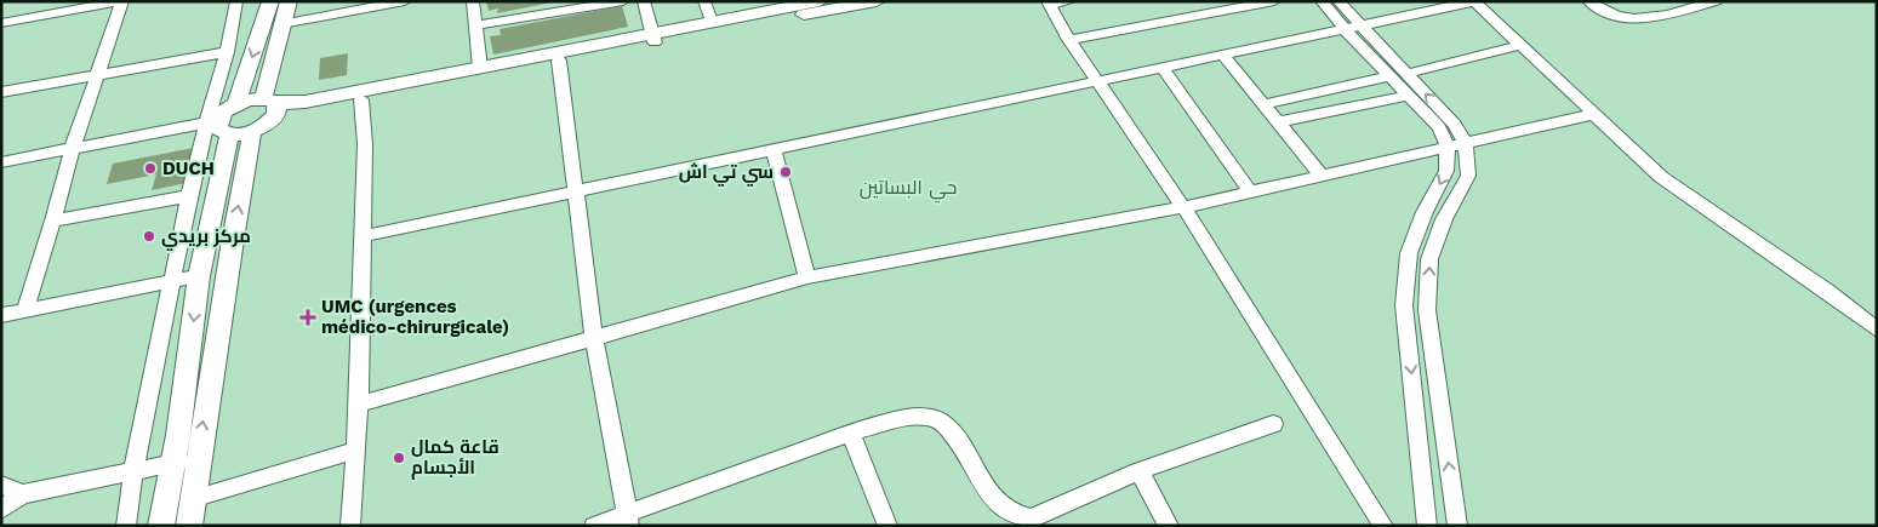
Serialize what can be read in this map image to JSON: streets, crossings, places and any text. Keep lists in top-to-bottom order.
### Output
{
  "districts": ["حي البساتين"],
  "places": {
    "other": [
      "DUCH",
      "سي تي اش",
      "مركز بريدي",
      "قاعة كمال الأجسام"
    ],
    "health": ["UMC (urgences médico-chirurgicale)"]
  }
}
